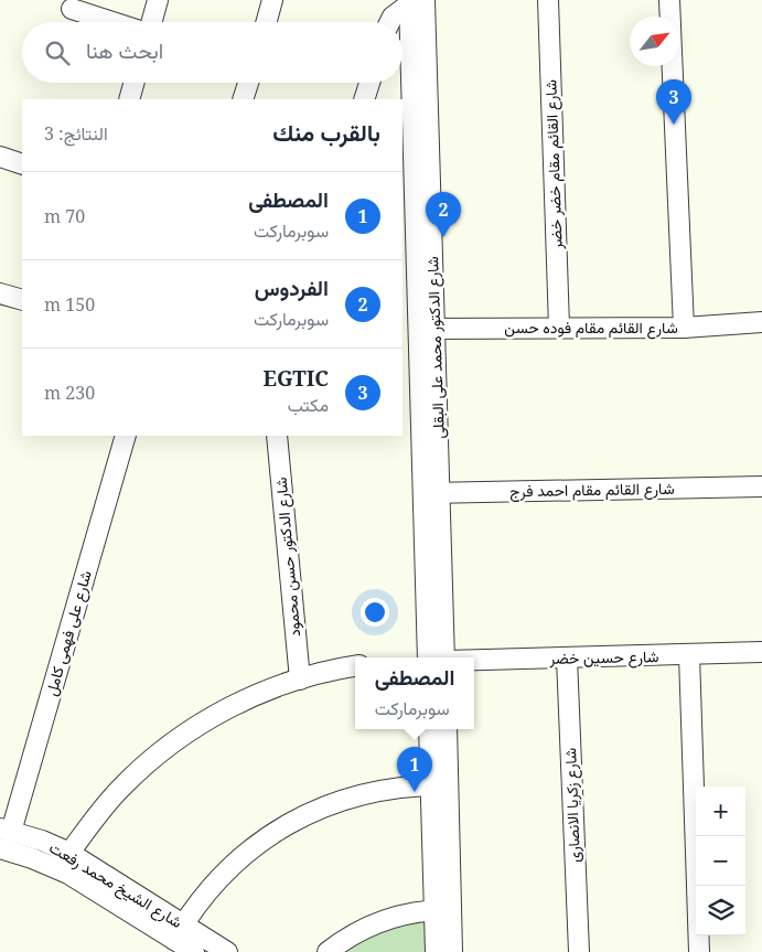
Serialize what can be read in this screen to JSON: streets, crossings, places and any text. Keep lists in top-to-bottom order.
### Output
{
  "streets": {
    "street": [
      "شارع القائم مقام خضر خضر",
      "شارع القائم مقام فوده حسن",
      "شارع الدكتور محمد على البقلى",
      "شارع القائم مقام احمد فرج",
      "شارع الدكتور حسن محمود",
      "شارع على فهمى كامل",
      "شارع حسين خضر",
      "شارع زكريا الانصارى",
      "شارع الشيخ محمد رفعت"
    ]
  },
  "crossings": [
    ["شارع القائم مقام خضر خضر", "شارع القائم مقام فوده حسن"],
    ["شارع القائم مقام فوده حسن", "شارع الدكتور محمد على البقلى"],
    ["شارع الدكتور محمد على البقلى", "شارع القائم مقام احمد فرج"],
    ["شارع على فهمى كامل", "شارع الشيخ محمد رفعت"],
    ["شارع حسين خضر", "شارع زكريا الانصارى"]
  ],
  "north": "top right",
  "page": {
    "search": "ابحث هنا",
    "pins": ["3", "2", "1"],
    "heading": ["بالقرب منك", "النتائج: 3"],
    "list": [
      {
        "mark": "1",
        "name": "المصطفى",
        "note": "سوبرماركت",
        "value": "70 m"
      },
      {
        "mark": "2",
        "name": "الفردوس",
        "note": "سوبرماركت",
        "value": "150 m"
      },
      {
        "mark": "3",
        "name": "EGTIC",
        "note": "مكتب",
        "value": "230 m"
      }
    ],
    "popup": ["المصطفى", "سوبرماركت"],
    "map_buttons": ["+", "−"]
  }
}
